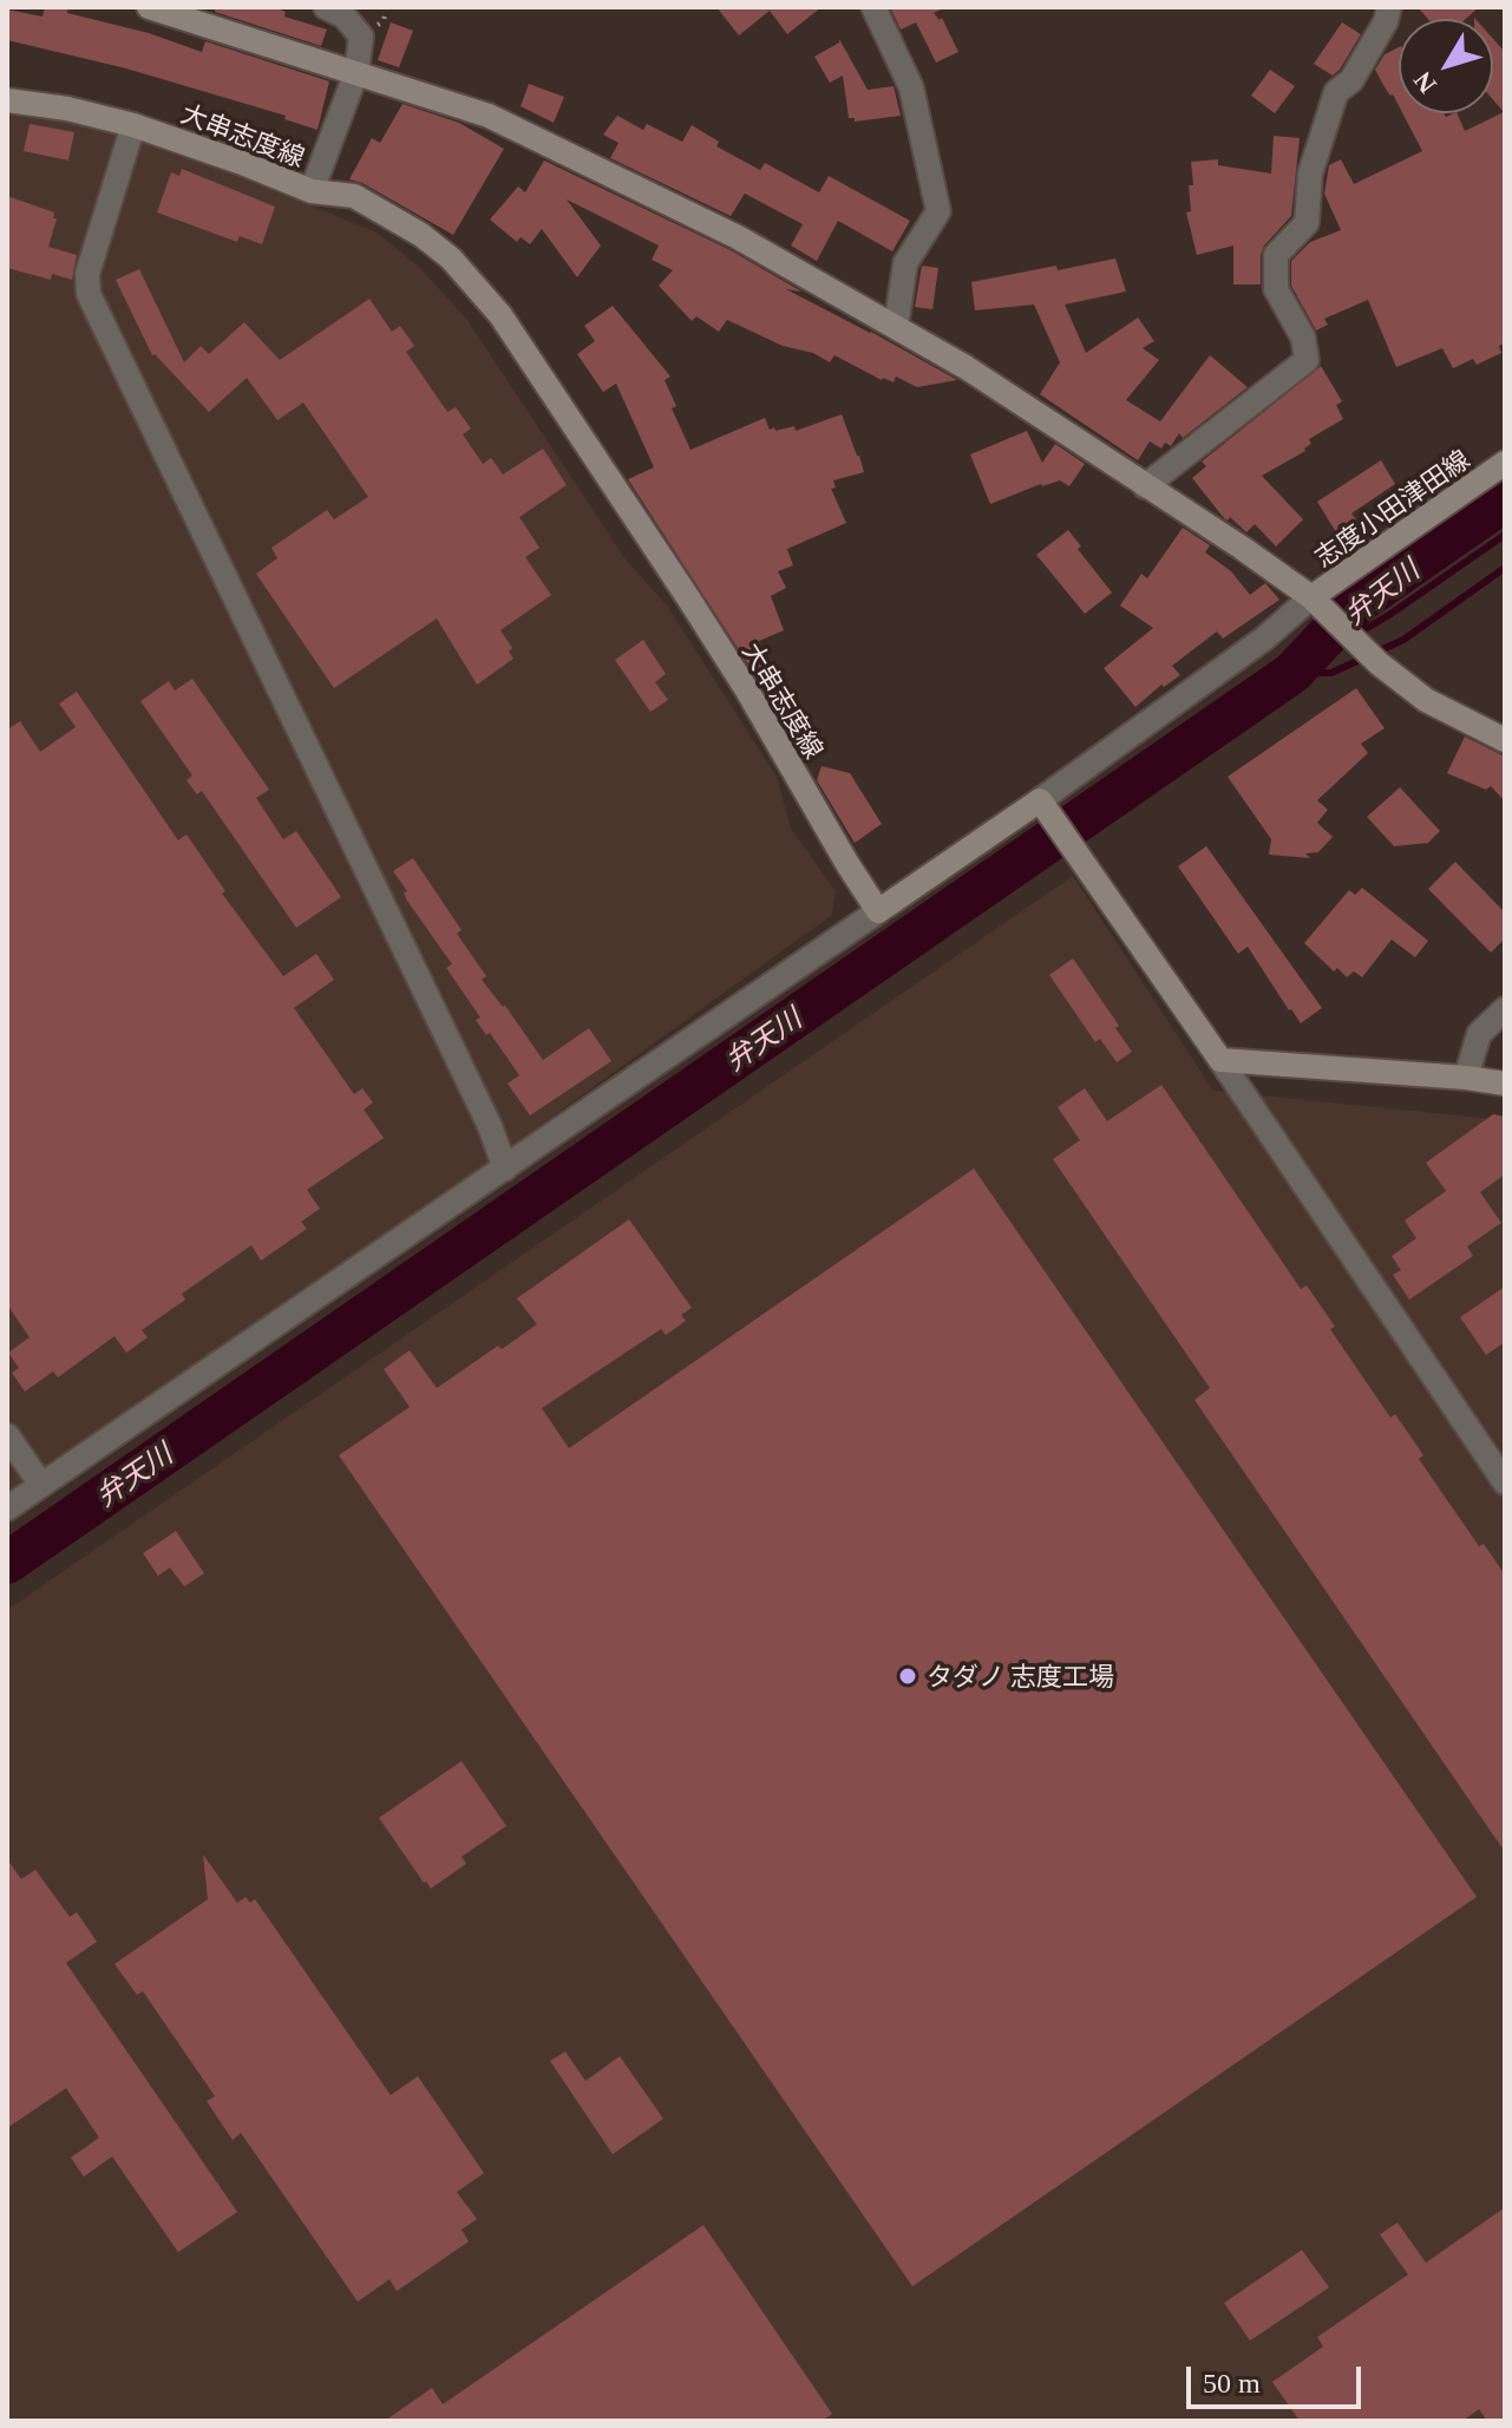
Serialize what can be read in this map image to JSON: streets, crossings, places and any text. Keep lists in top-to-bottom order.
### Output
{
  "streets": {
    "main road": ["大串志度線", "志度小田津田線"]
  },
  "water": ["弁天川"],
  "places": ["タダノ 志度工場"],
  "scale_bar": "50 m",
  "north": "bottom left"
}
